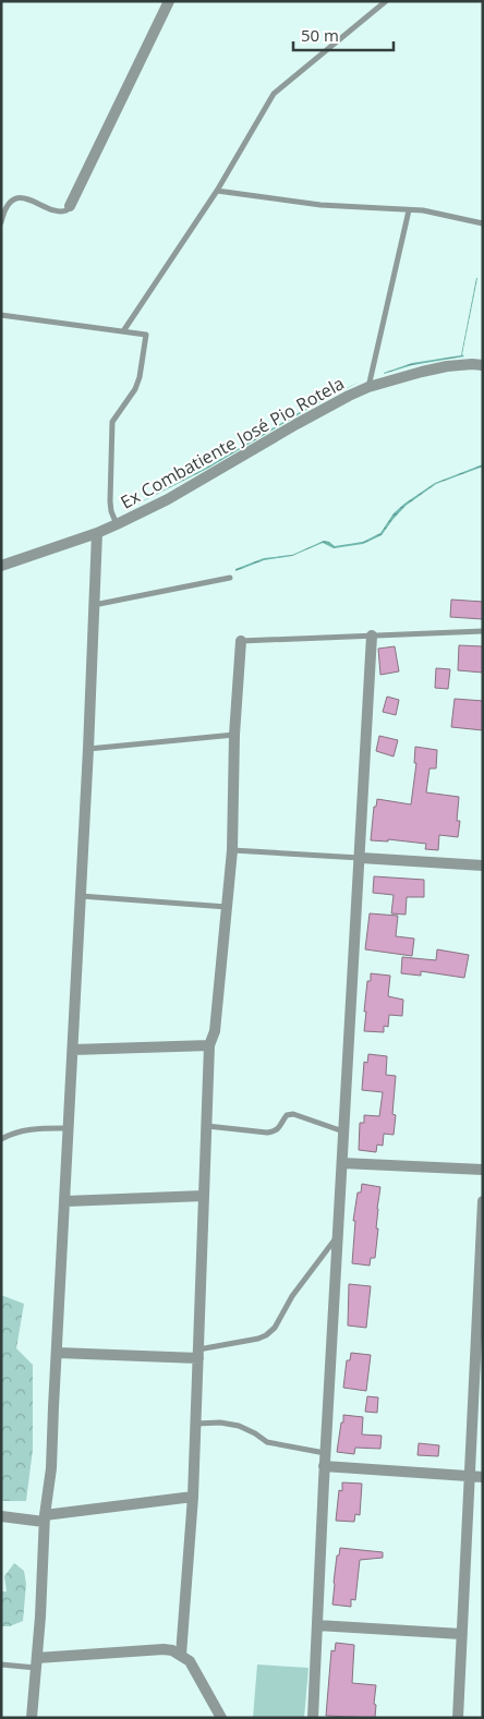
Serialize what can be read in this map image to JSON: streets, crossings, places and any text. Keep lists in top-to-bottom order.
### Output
{
  "streets": {
    "street": ["Ex Combatiente José Pio Rotela"]
  },
  "scale_bar": "50 m"
}
